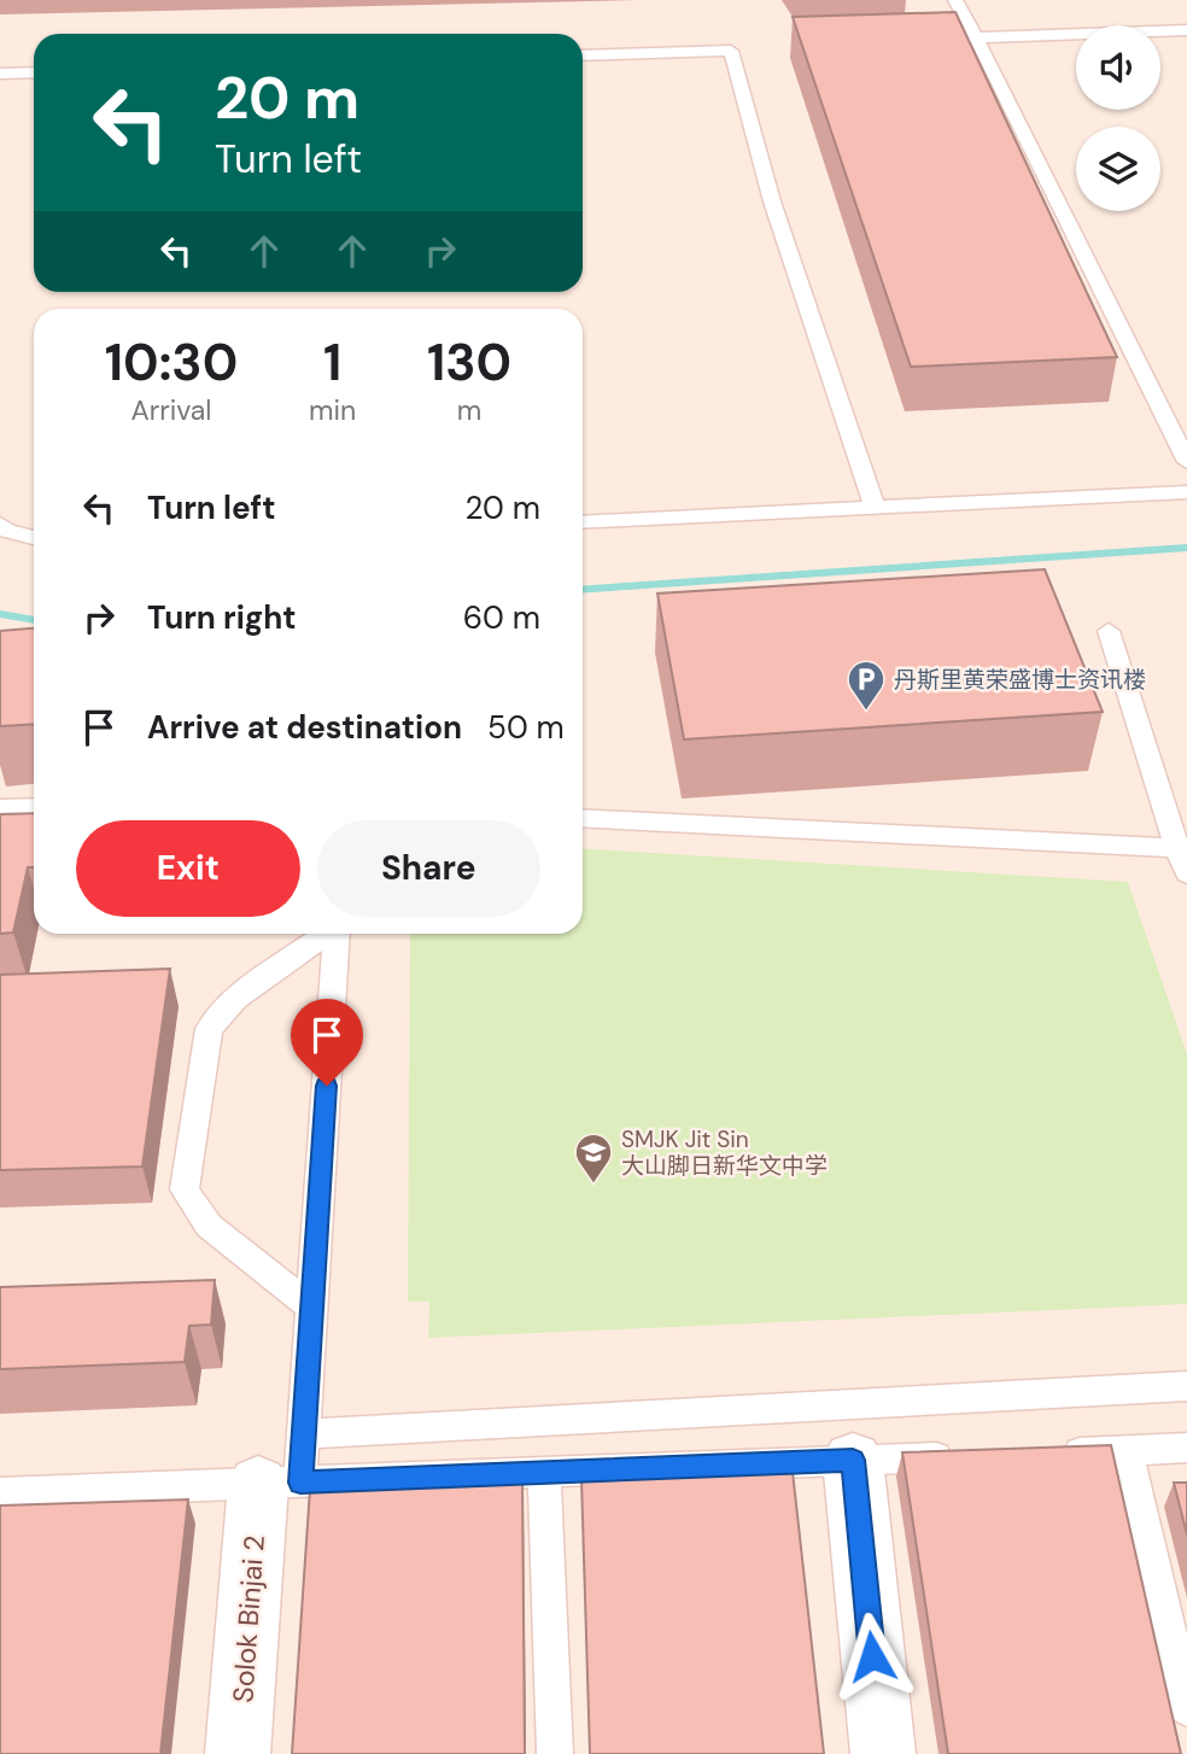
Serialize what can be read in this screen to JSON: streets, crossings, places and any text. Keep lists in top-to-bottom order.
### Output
{
  "streets": {
    "street": ["Solok Binjai 2"]
  },
  "places": {
    "parking": ["丹斯里黄荣盛博士资讯楼"],
    "school or university": ["SMJK Jit Sin 大山脚日新华文中学"]
  },
  "page": {
    "turn": ["20 m", "Turn left"],
    "eta": [
      "10:30",
      "Arrival",
      "1",
      "min",
      "130",
      "m"
    ],
    "list": [
      {
        "name": "Turn left",
        "value": "20 m"
      },
      {
        "name": "Turn right",
        "value": "60 m"
      },
      {
        "name": "Arrive at destination",
        "value": "50 m"
      }
    ],
    "buttons": ["Exit", "Share"]
  }
}
